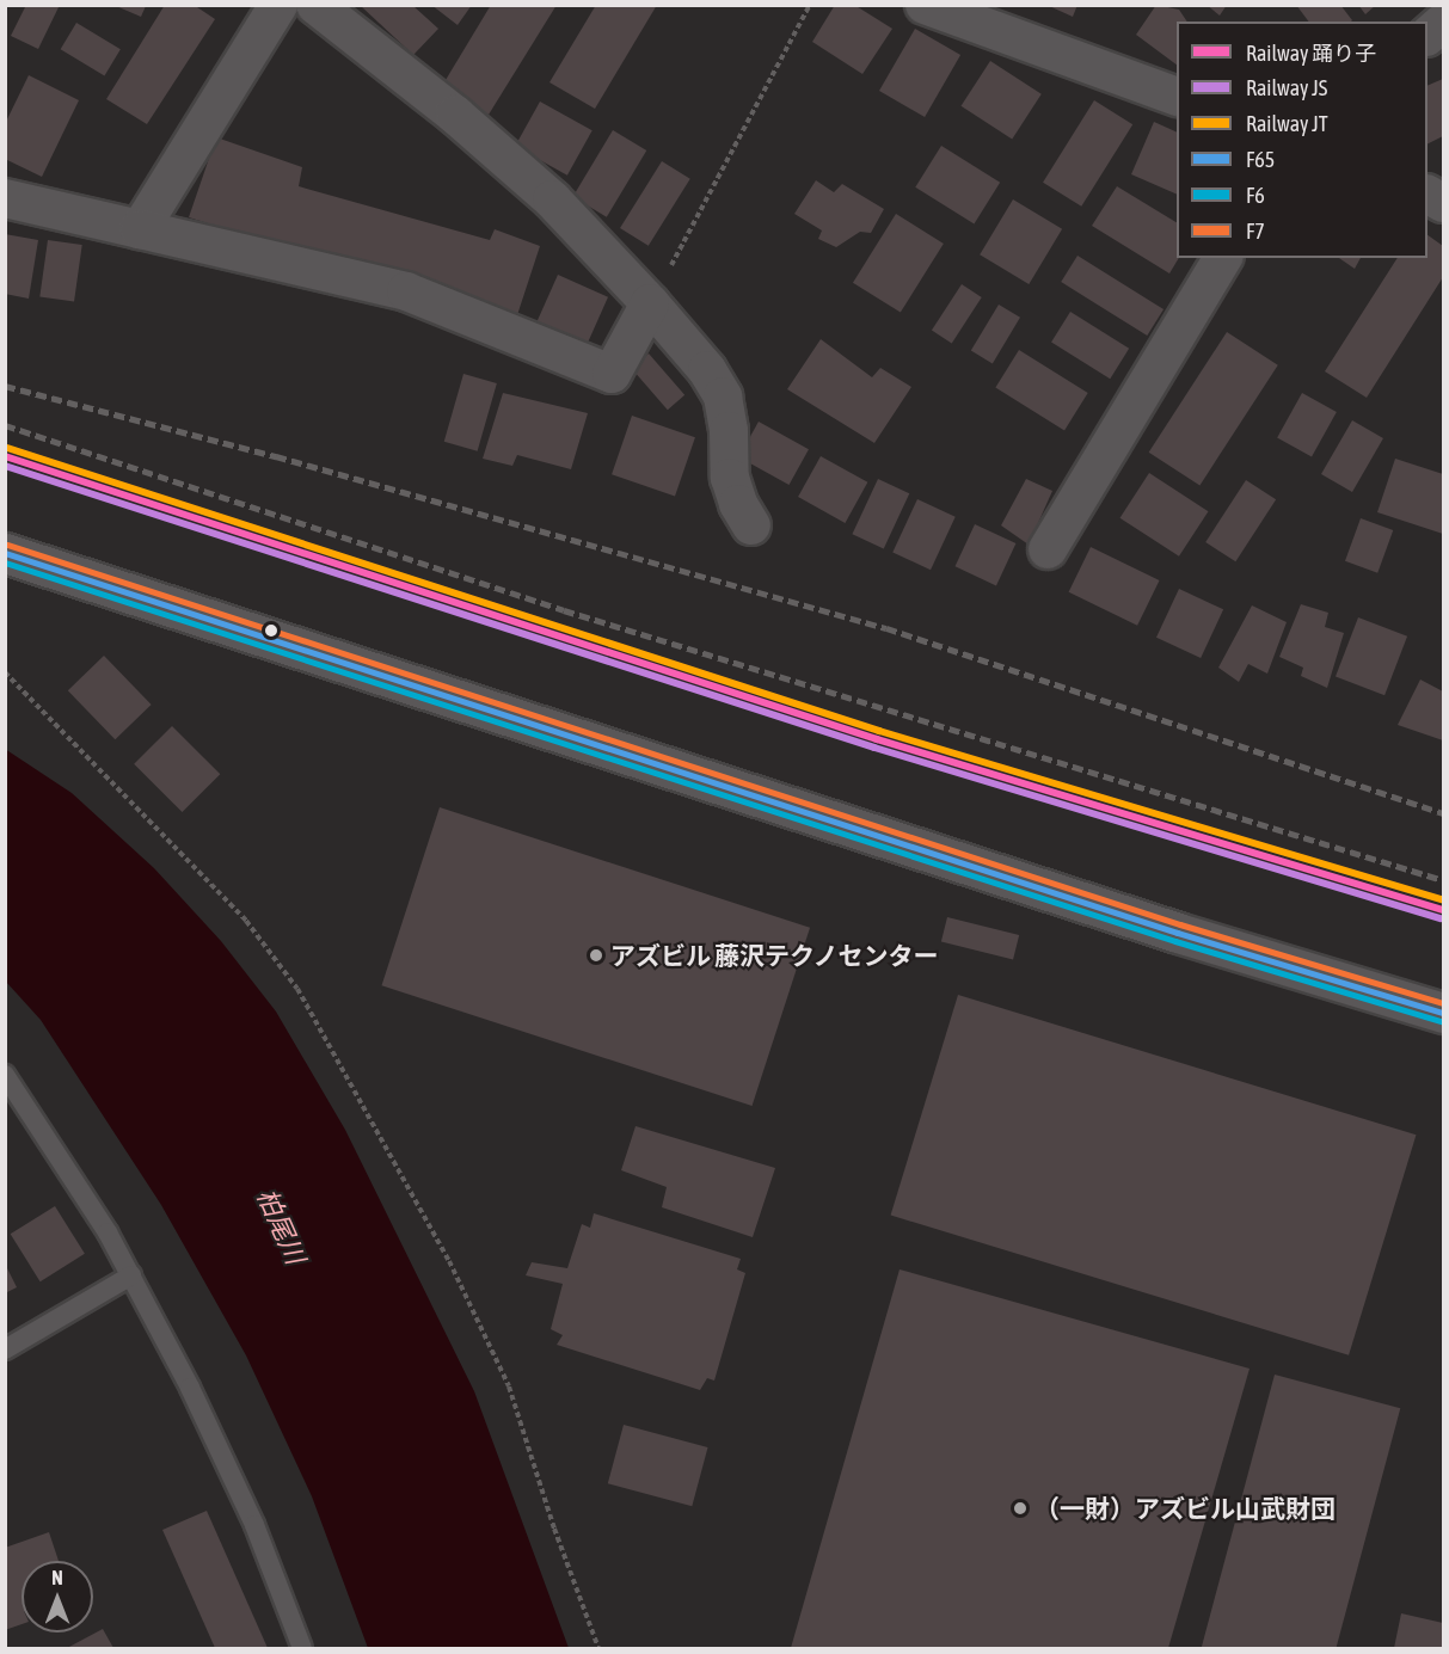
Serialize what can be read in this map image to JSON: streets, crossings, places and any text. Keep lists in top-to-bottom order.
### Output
{
  "water": ["柏尾川"],
  "places": ["アズビル 藤沢テクノセンター", "（一財）アズビル山武財団"],
  "lines": [
    "rail line JT",
    "rail line 踊り子",
    "rail line JS",
    "transit line F7",
    "transit line F65",
    "transit line F6"
  ],
  "legend": [
    "Railway 踊り子",
    "Railway JS",
    "Railway JT",
    "F65",
    "F6",
    "F7"
  ],
  "north": "top"
}
